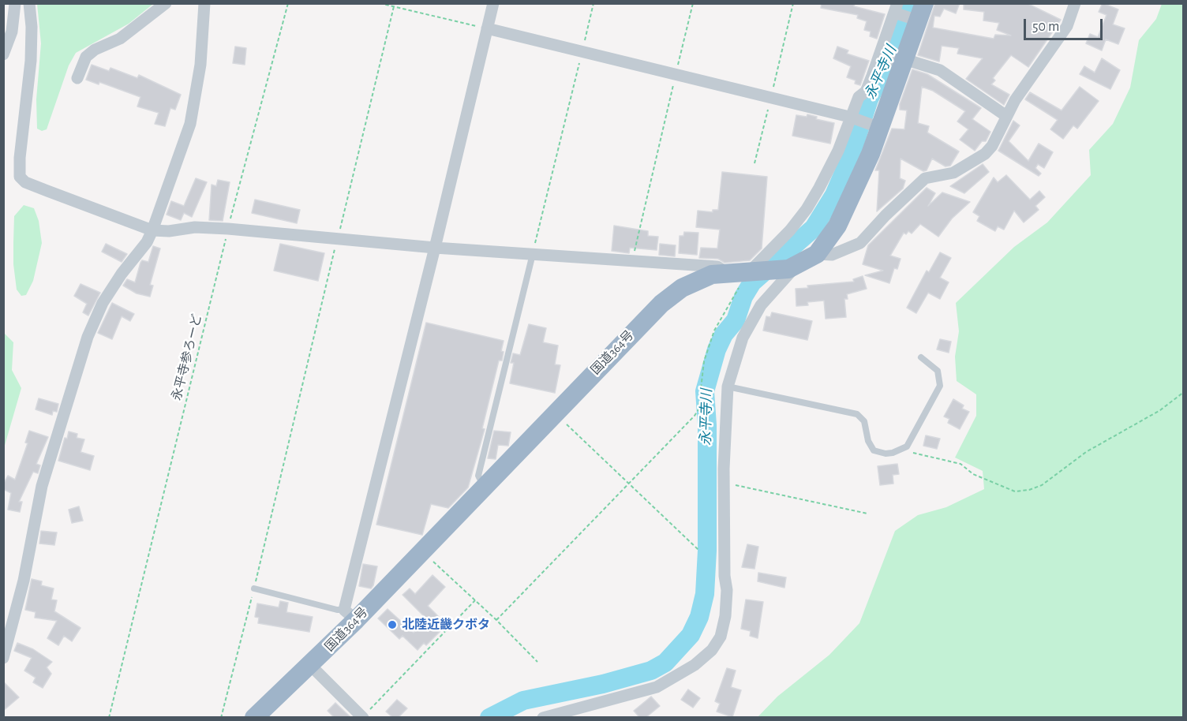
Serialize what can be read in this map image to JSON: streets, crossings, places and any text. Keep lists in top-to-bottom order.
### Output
{
  "streets": {
    "highway": ["国道364号"],
    "path": ["永平寺参ろーど"]
  },
  "water": ["永平寺川"],
  "places": ["北陸近畿クボタ"],
  "scale_bar": "50 m"
}
